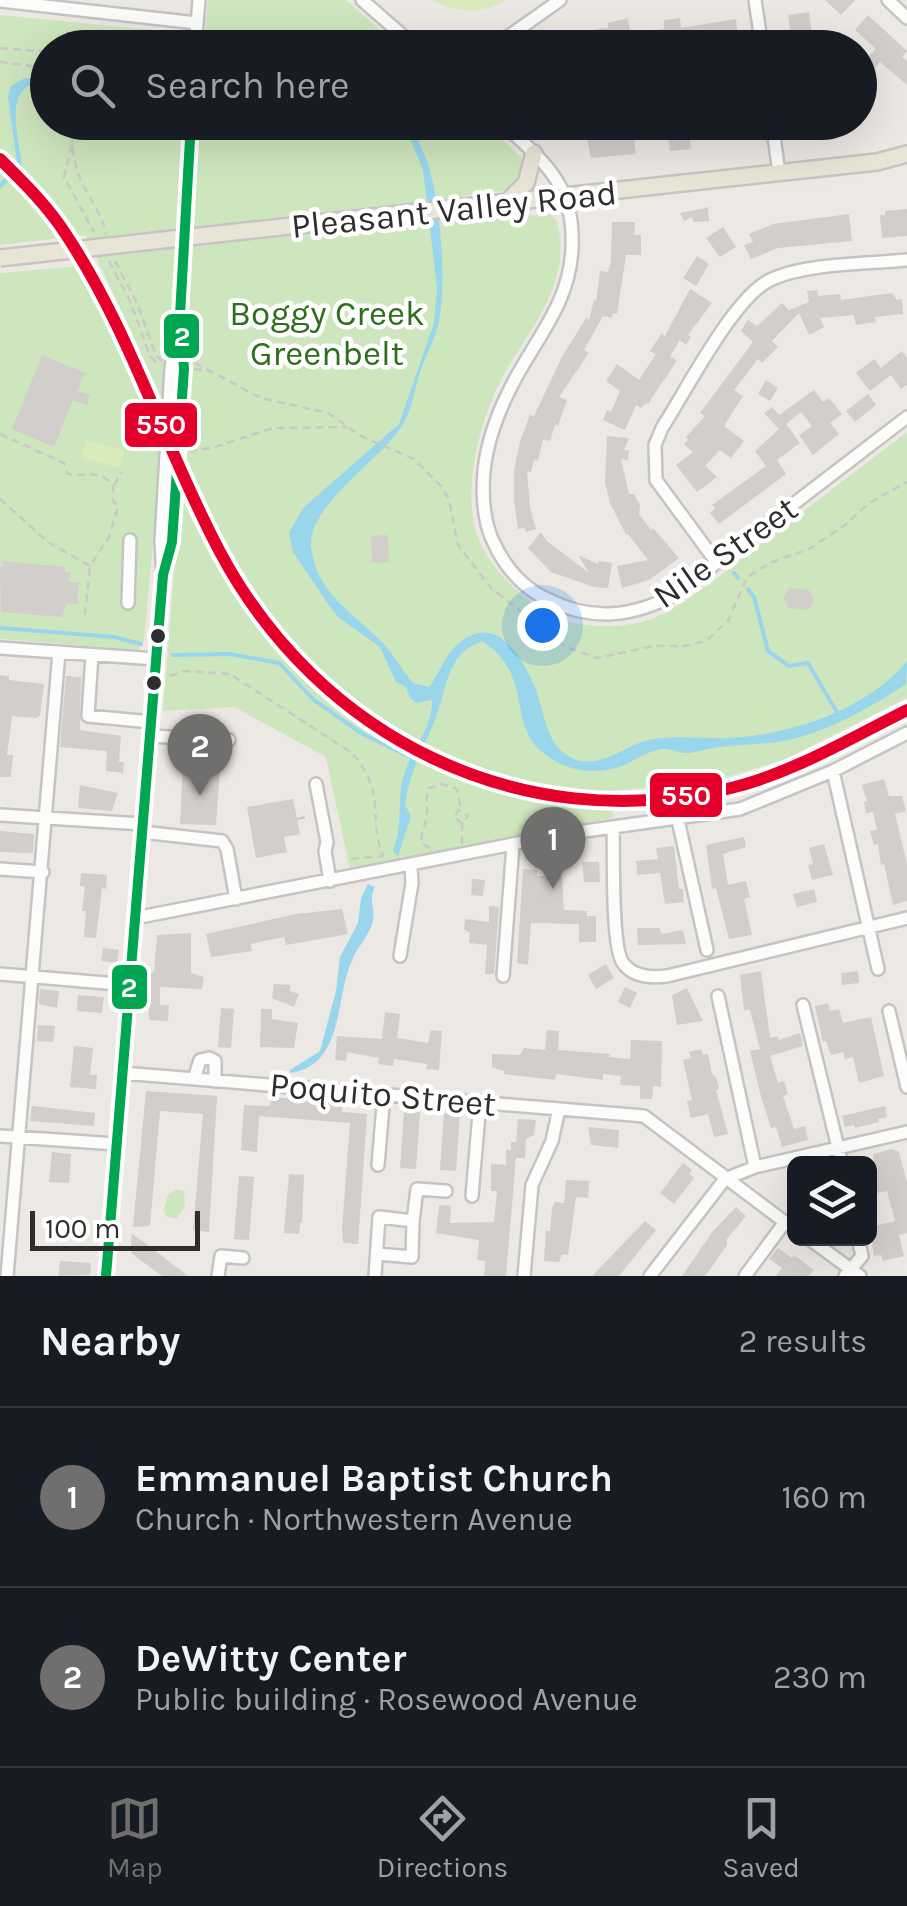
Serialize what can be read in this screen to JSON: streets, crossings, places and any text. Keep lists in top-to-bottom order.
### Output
{
  "streets": {
    "main road": ["Pleasant Valley Road"],
    "street": ["Nile Street", "Poquito Street"]
  },
  "crossings": [
    ["Pleasant Valley Road", "Nile Street"]
  ],
  "parks": ["Boggy Creek Greenbelt"],
  "lines": ["transit line 2", "transit line 550"],
  "scale_bar": "100 m",
  "page": {
    "search": "Search here",
    "pins": ["2", "1"],
    "scale": "100 m",
    "heading": ["Nearby", "2 results"],
    "list": [
      {
        "mark": "1",
        "name": "Emmanuel Baptist Church",
        "note": "Church · Northwestern Avenue",
        "value": "160 m"
      },
      {
        "mark": "2",
        "name": "DeWitty Center",
        "note": "Public building · Rosewood Avenue",
        "value": "230 m"
      }
    ],
    "nav": ["Map", "Directions", "Saved"]
  }
}
